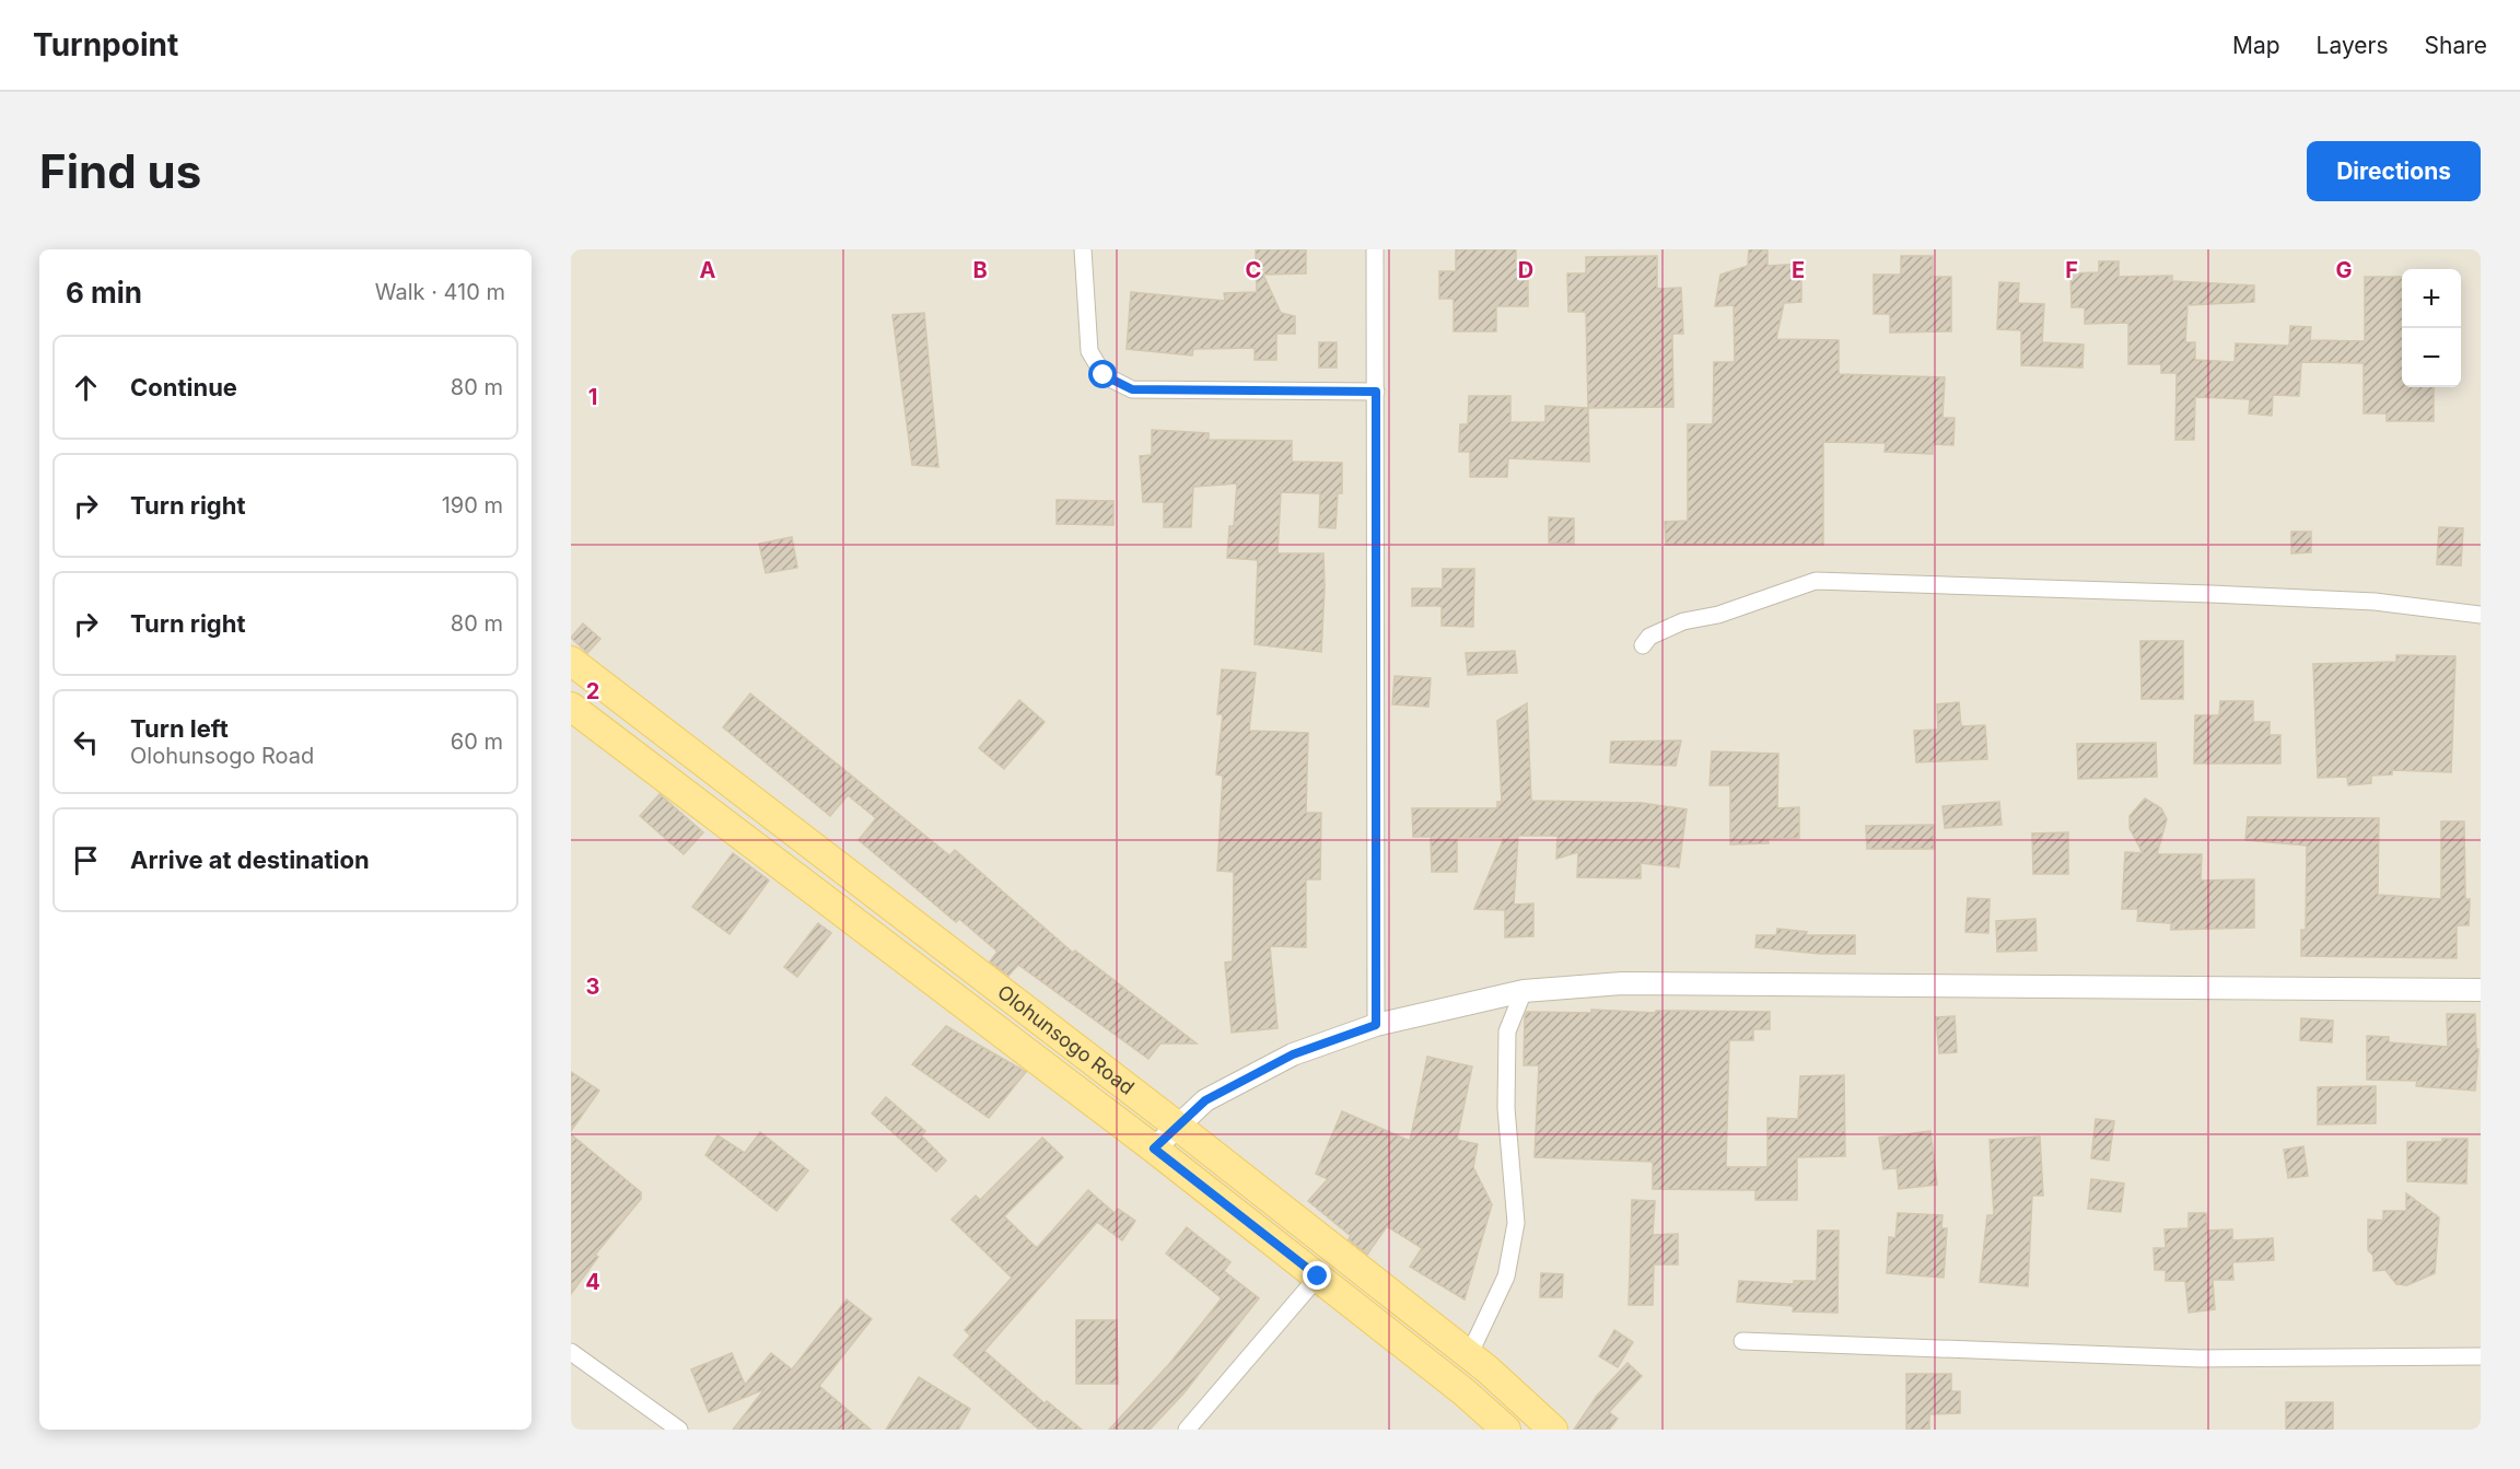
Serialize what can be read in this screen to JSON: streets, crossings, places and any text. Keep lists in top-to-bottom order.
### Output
{
  "streets": {
    "main road": ["Olohunsogo Road"]
  },
  "page": {
    "header": "Turnpoint",
    "nav": ["Map", "Layers", "Share"],
    "buttons": "Directions",
    "title": "Find us",
    "heading": ["6 min", "Walk · 410 m"],
    "map_buttons": ["+", "−"],
    "list": [
      ["Continue", "80 m"],
      ["Turn right", "190 m"],
      ["Turn right", "80 m"],
      ["Turn left", "Olohunsogo Road", "60 m"],
      "Arrive at destination"
    ]
  },
  "grid": {
    "columns": [
      "A",
      "B",
      "C",
      "D",
      "E",
      "F",
      "G"
    ],
    "rows": [
      "1",
      "2",
      "3",
      "4"
    ]
  }
}
